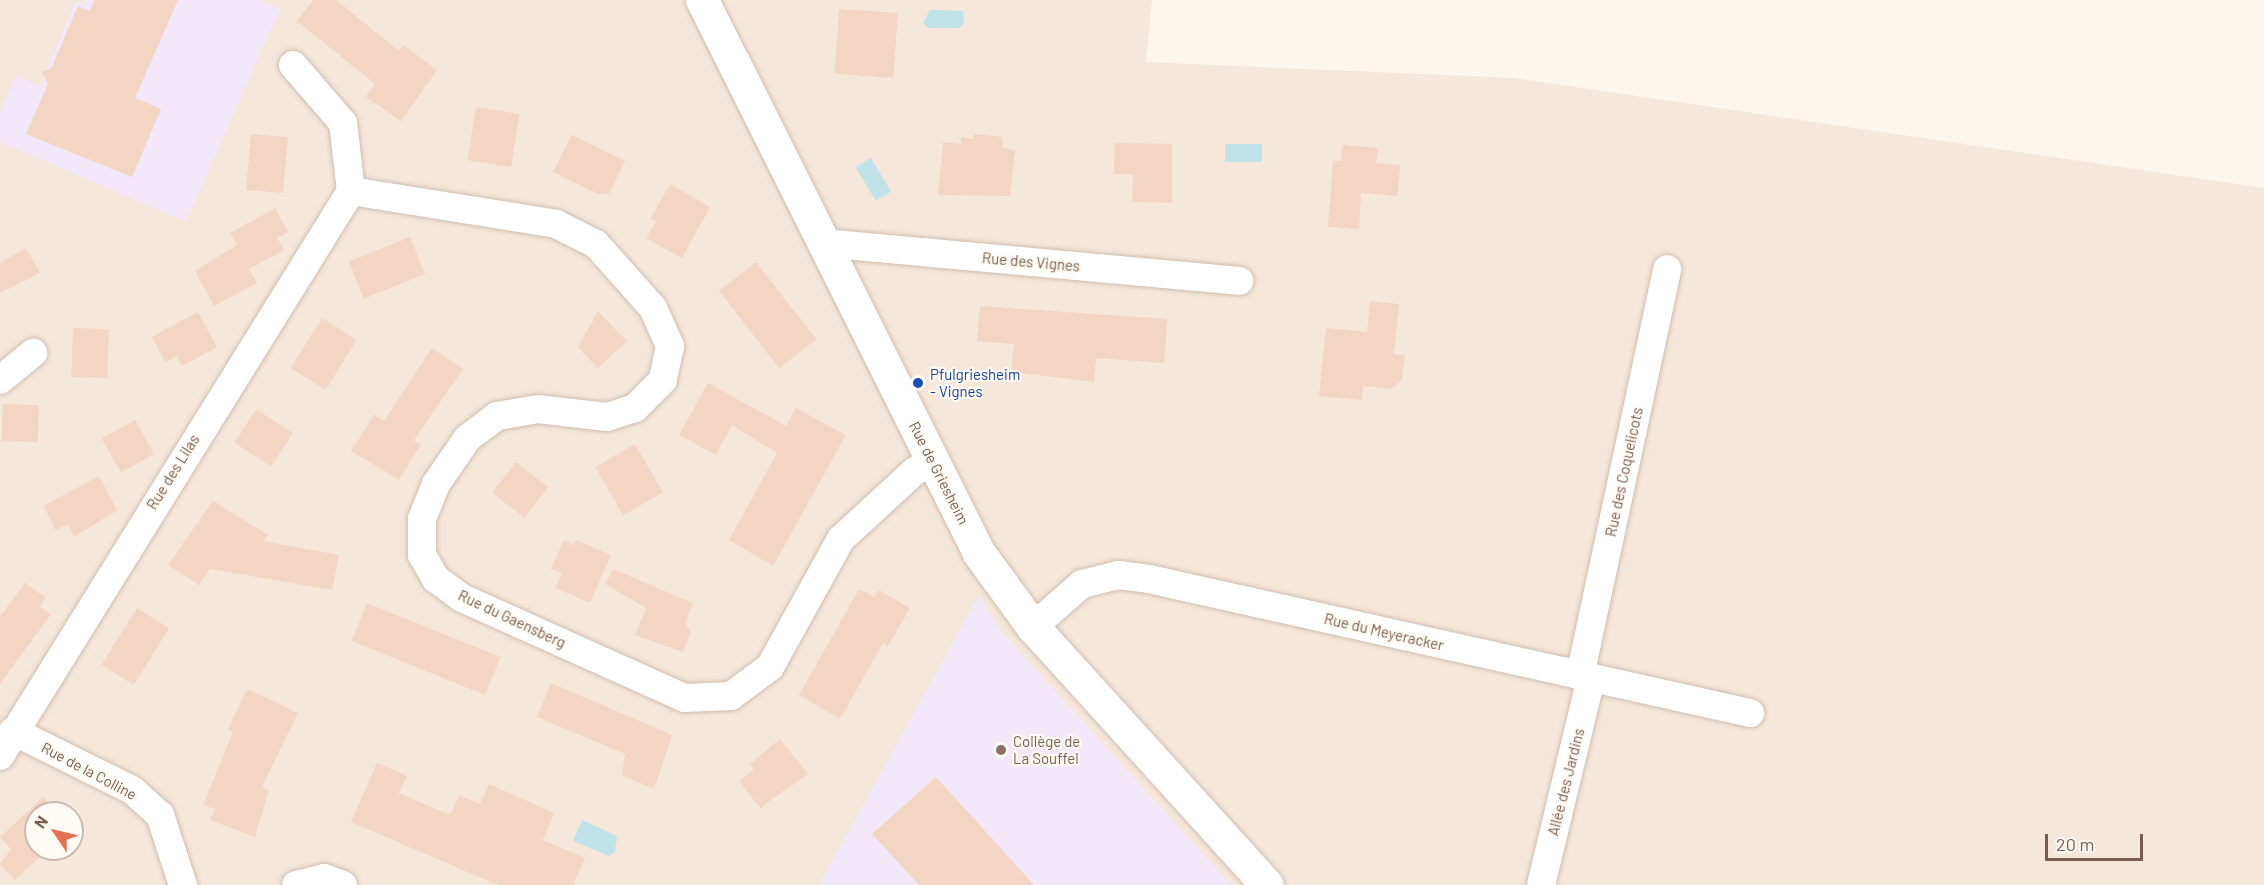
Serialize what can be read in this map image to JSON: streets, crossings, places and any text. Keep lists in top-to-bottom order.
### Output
{
  "streets": {
    "street": [
      "Rue des Vignes",
      "Rue des Lilas",
      "Rue des Coquelicots",
      "Rue de Griesheim",
      "Rue du Gaensberg",
      "Rue du Meyeracker",
      "Rue de la Colline",
      "Allée des Jardins"
    ]
  },
  "crossings": [
    ["Rue des Vignes", "Rue de Griesheim"],
    ["Rue des Lilas", "Rue du Gaensberg"],
    ["Rue des Lilas", "Rue de la Colline"],
    ["Rue des Coquelicots", "Rue du Meyeracker"],
    ["Rue des Coquelicots", "Allée des Jardins"],
    ["Rue de Griesheim", "Rue du Gaensberg"],
    ["Rue de Griesheim", "Rue du Meyeracker"],
    ["Rue du Meyeracker", "Allée des Jardins"]
  ],
  "places": ["Pfulgriesheim - Vignes", "Collège de La Souffel"],
  "scale_bar": "20 m",
  "north": "top left"
}
